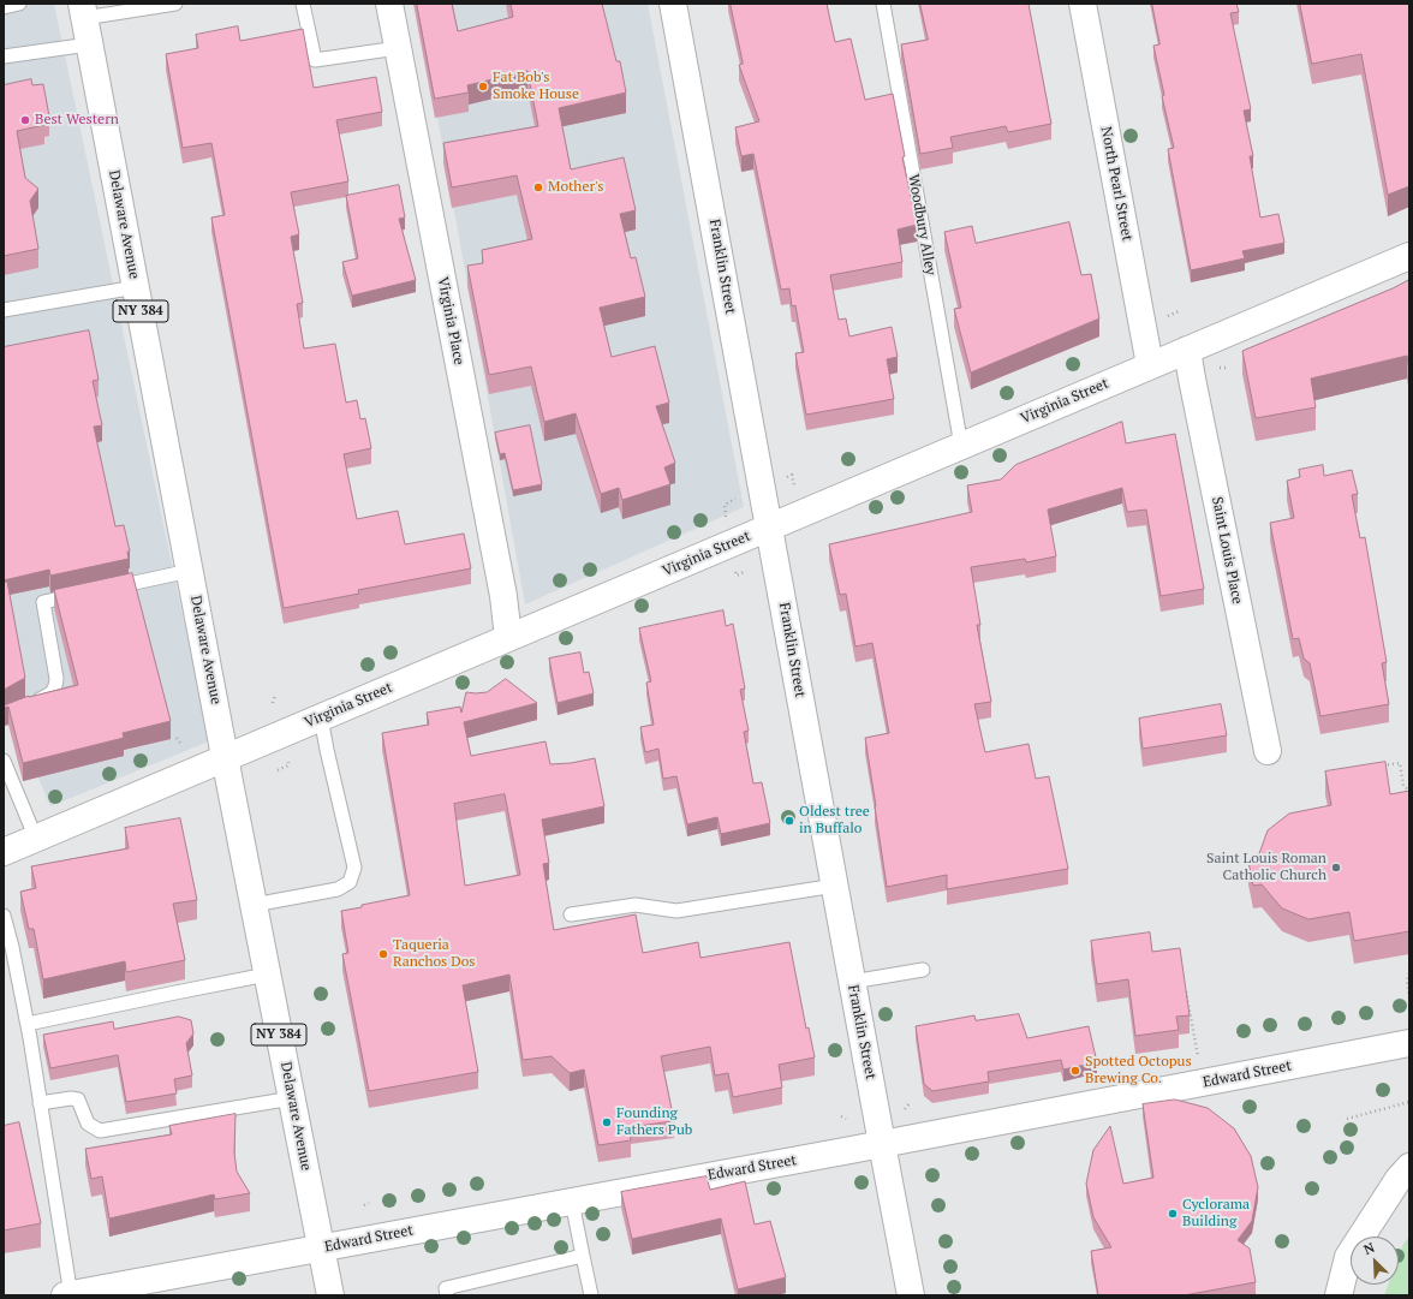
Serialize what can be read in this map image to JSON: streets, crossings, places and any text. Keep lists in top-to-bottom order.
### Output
{
  "streets": {
    "street": [
      "North Pearl Street",
      "Delaware Avenue",
      "Franklin Street",
      "NY 384",
      "Virginia Place",
      "Virginia Street",
      "Saint Louis Place",
      "Edward Street"
    ],
    "lane": ["Woodbury Alley"]
  },
  "crossings": [
    ["North Pearl Street", "Virginia Street"],
    ["Delaware Avenue", "Virginia Street"],
    ["Delaware Avenue", "Edward Street"],
    ["Woodbury Alley", "Virginia Street"],
    ["Franklin Street", "Virginia Street"],
    ["Franklin Street", "Edward Street"],
    ["Virginia Place", "Virginia Street"],
    ["Virginia Street", "Saint Louis Place"]
  ],
  "places": [
    "Fat Bob's Smoke House",
    "Best Western",
    "Mother's",
    "Oldest tree in Buffalo",
    "Saint Louis Roman Catholic Church",
    "Taqueria Ranchos Dos",
    "Spotted Octopus Brewing Co.",
    "Founding Fathers Pub",
    "Cyclorama Building"
  ],
  "north": "top left"
}
